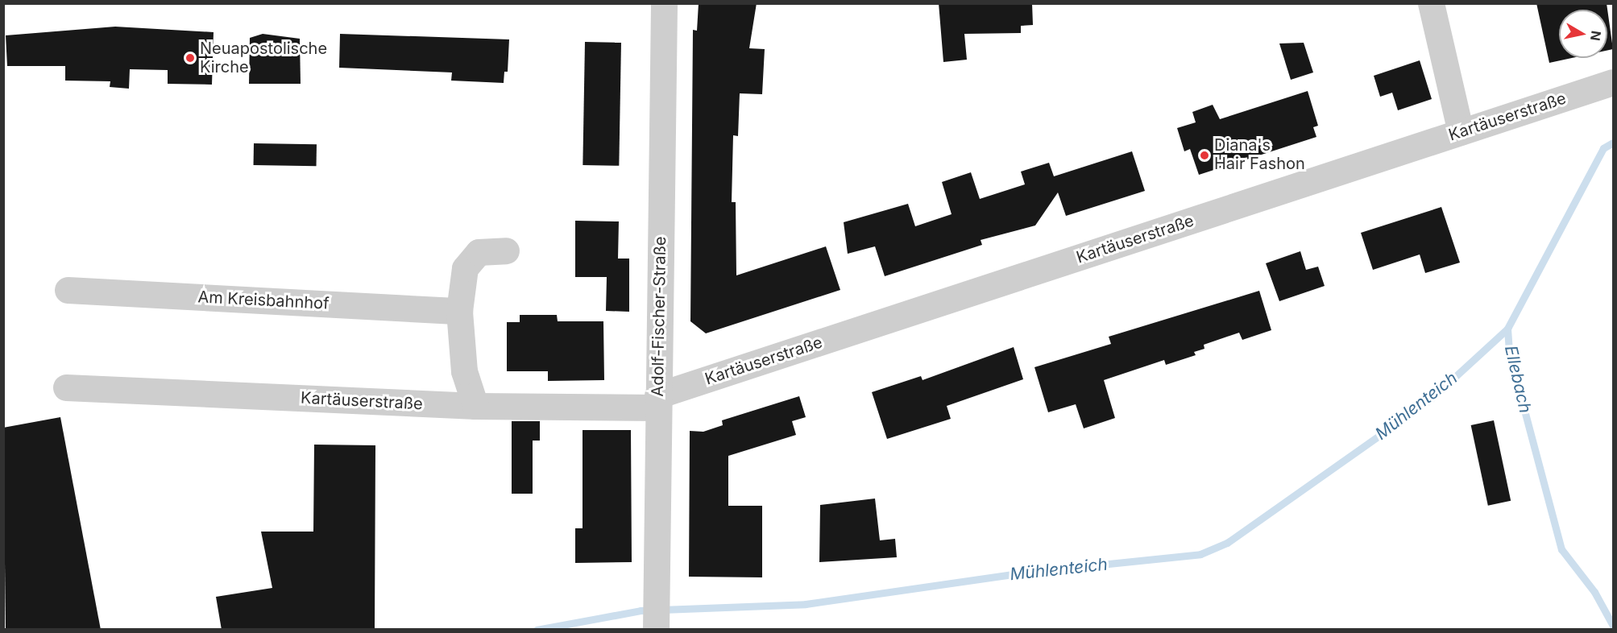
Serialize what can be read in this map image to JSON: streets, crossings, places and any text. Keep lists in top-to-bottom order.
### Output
{
  "streets": {
    "street": ["Kartäuserstraße", "Am Kreisbahnhof", "Adolf-Fischer-Straße"]
  },
  "crossings": [
    ["Kartäuserstraße", "Adolf-Fischer-Straße"]
  ],
  "water": ["Ellebach", "Mühlenteich"],
  "places": ["Neuapostolische Kirche", "Diana's Hair Fashon"],
  "north": "right"
}
